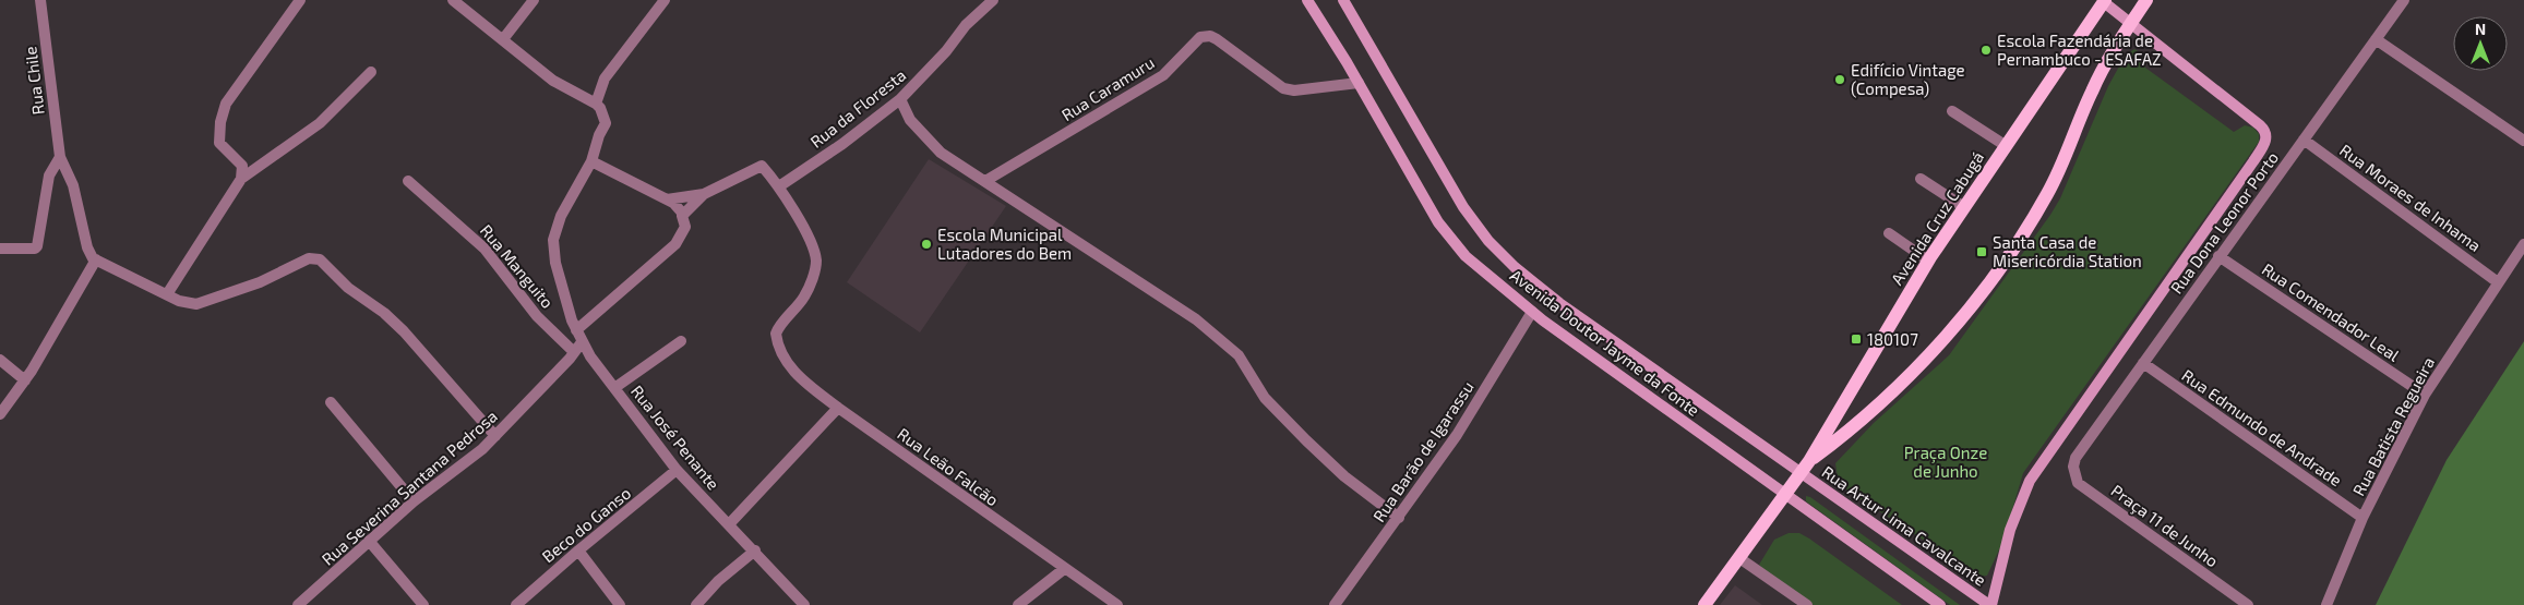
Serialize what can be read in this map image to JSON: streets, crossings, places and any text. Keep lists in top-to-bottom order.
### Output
{
  "streets": {
    "main road": [
      "Avenida Cruz Cabugá",
      "Rua Dona Leonor Porto",
      "Avenida Doutor Jayme da Fonte",
      "Rua Artur Lima Cavalcante"
    ],
    "street": [
      "Rua Chile",
      "Rua Caramuru",
      "Rua da Floresta",
      "Rua Moraes de Inhama",
      "Rua Manguito",
      "Rua Comendador Leal",
      "Rua Batista Regueira",
      "Rua Edmundo de Andrade",
      "Rua José Penante",
      "Rua Barão de Igarassu",
      "Rua Leão Falcão",
      "Rua Severina Santana Pedrosa",
      "Beco do Ganso",
      "Praça 11 de Junho"
    ]
  },
  "crossings": [
    ["Rua Caramuru", "Avenida Doutor Jayme da Fonte"],
    ["Rua da Floresta", "Rua Leão Falcão"],
    ["Rua Moraes de Inhama", "Rua Dona Leonor Porto"],
    ["Rua Moraes de Inhama", "Rua Batista Regueira"],
    ["Avenida Cruz Cabugá", "Rua Dona Leonor Porto"],
    ["Avenida Cruz Cabugá", "Avenida Doutor Jayme da Fonte"],
    ["Avenida Cruz Cabugá", "Rua Artur Lima Cavalcante"],
    ["Rua Dona Leonor Porto", "Rua Comendador Leal"],
    ["Rua Dona Leonor Porto", "Rua Edmundo de Andrade"],
    ["Rua Dona Leonor Porto", "Rua Artur Lima Cavalcante"],
    ["Rua Dona Leonor Porto", "Praça 11 de Junho"],
    ["Rua Manguito", "Rua Severina Santana Pedrosa"],
    ["Rua Comendador Leal", "Rua Batista Regueira"],
    ["Avenida Doutor Jayme da Fonte", "Rua Barão de Igarassu"],
    ["Avenida Doutor Jayme da Fonte", "Rua Artur Lima Cavalcante"],
    ["Rua Batista Regueira", "Rua Edmundo de Andrade"],
    ["Rua José Penante", "Rua Severina Santana Pedrosa"],
    ["Rua José Penante", "Beco do Ganso"]
  ],
  "parks": ["Praça Onze de Junho"],
  "places": {
    "other": ["Escola Fazendária de Pernambuco - ESAFAZ", "Edifício Vintage (Compesa)", "Escola Municipal Lutadores do Bem"],
    "transit": ["Santa Casa de Misericórdia Station", "180107"]
  },
  "north": "top"
}
